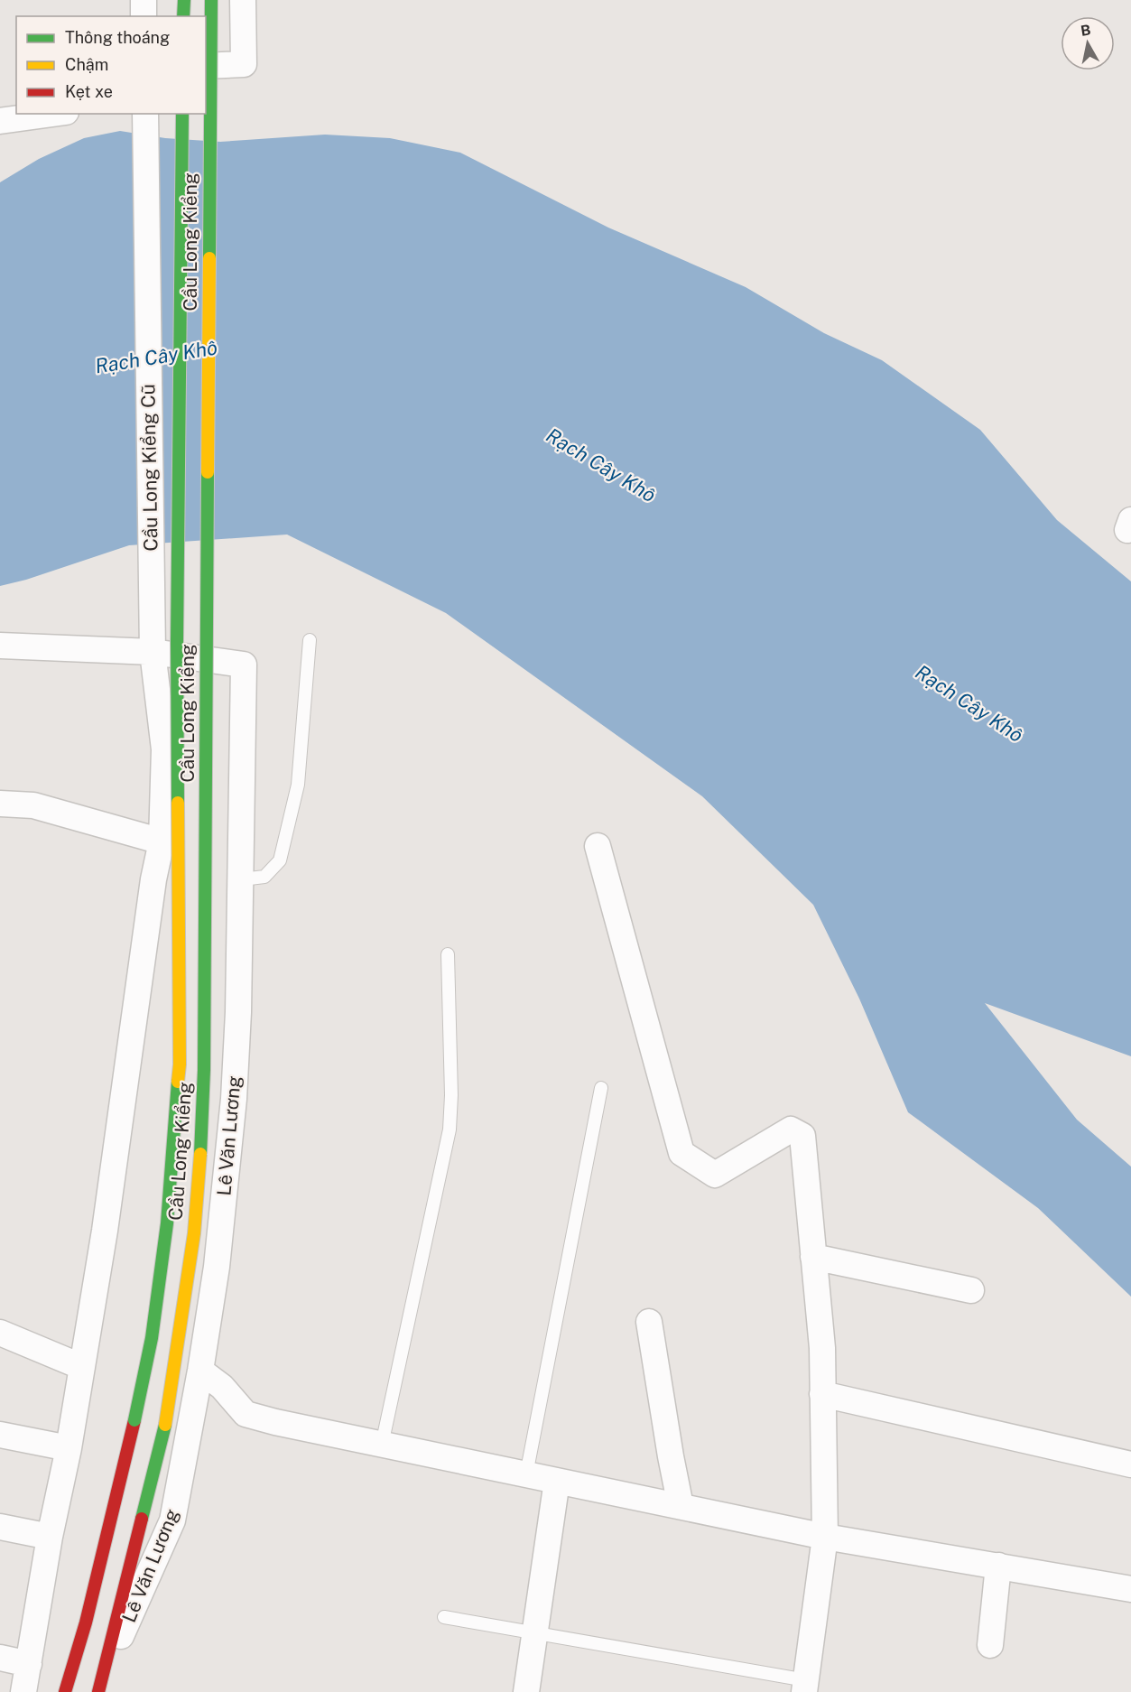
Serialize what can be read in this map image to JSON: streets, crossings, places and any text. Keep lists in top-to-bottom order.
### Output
{
  "streets": {
    "main road": ["Cầu Long Kiểng", "Lê Văn Lương"],
    "street": ["Cầu Long Kiểng Cũ"]
  },
  "crossings": [
    ["Cầu Long Kiểng", "Lê Văn Lương"],
    ["Cầu Long Kiểng Cũ", "Lê Văn Lương"]
  ],
  "water": ["Rạch Cây Khô"],
  "legend": ["Thông thoáng", "Chậm", "Kẹt xe"],
  "north": "top"
}
